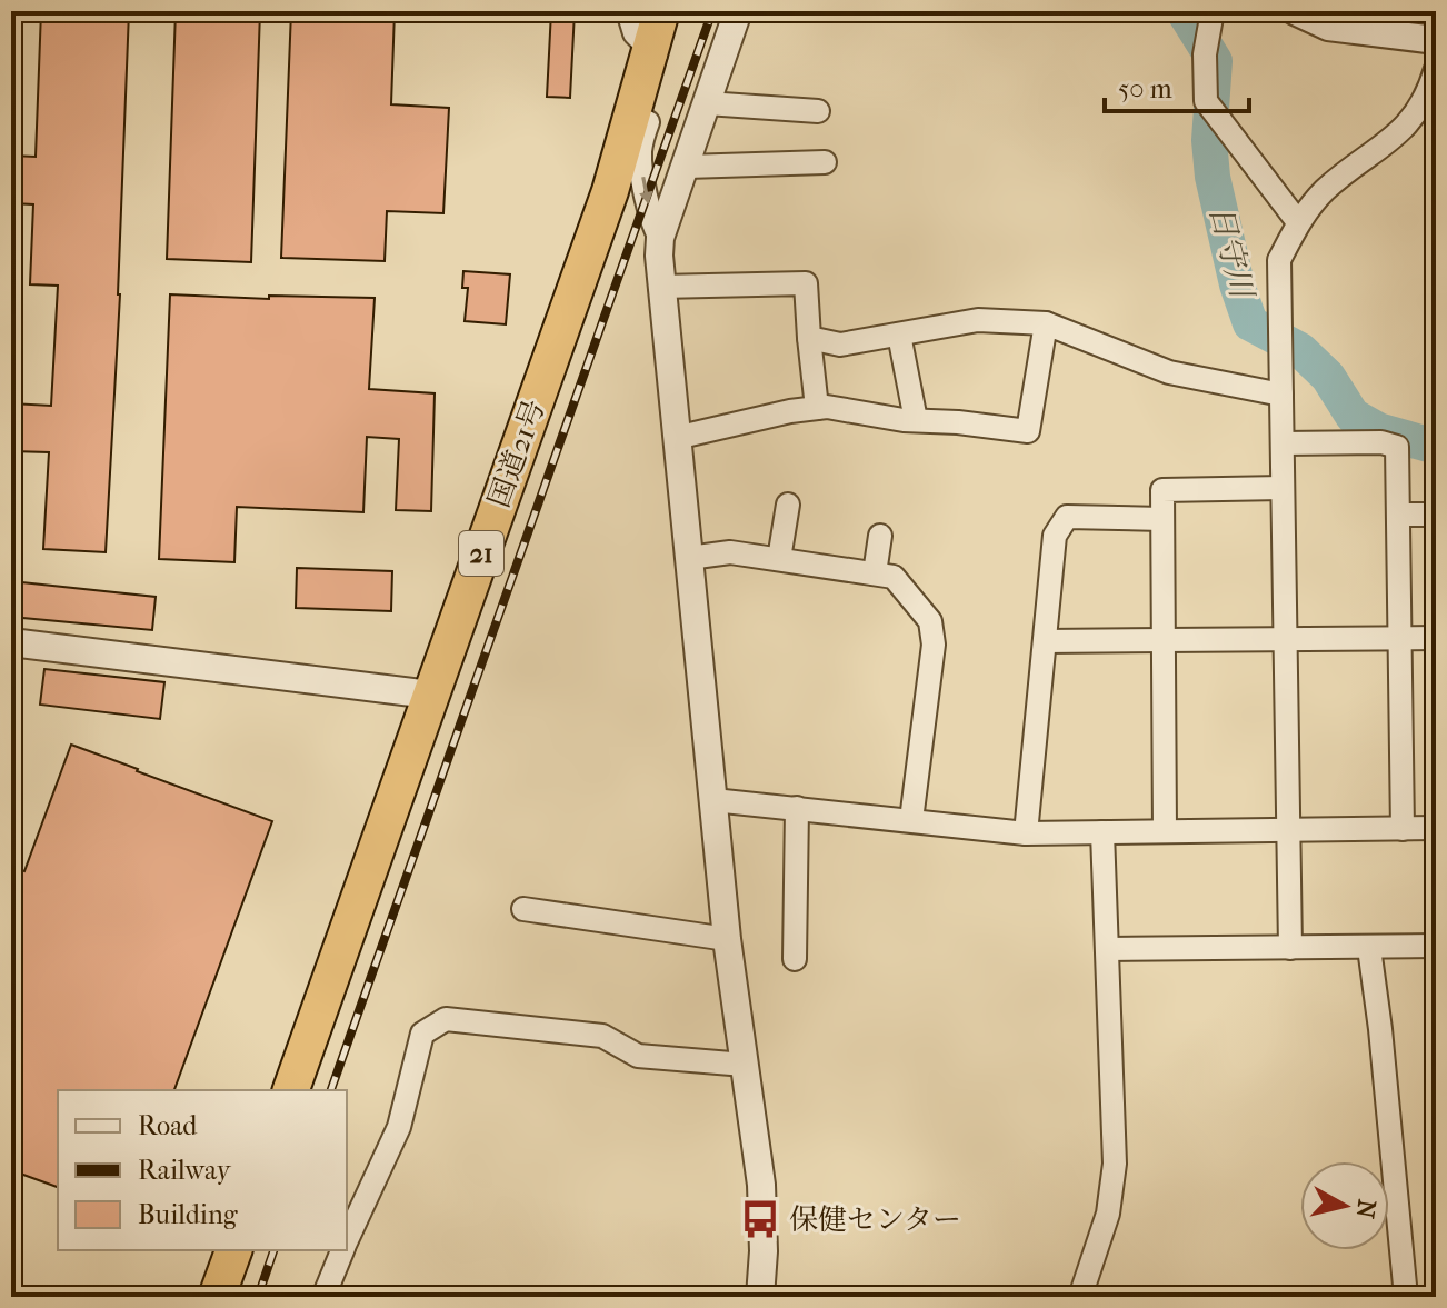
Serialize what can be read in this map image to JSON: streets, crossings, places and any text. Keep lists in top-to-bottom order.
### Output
{
  "streets": {
    "highway": ["国道21号", "21"]
  },
  "water": ["日守川"],
  "places": {
    "bus stop": ["保健センター"]
  },
  "legend": ["Road", "Railway", "Building"],
  "scale_bar": "50 m",
  "north": "right"
}
